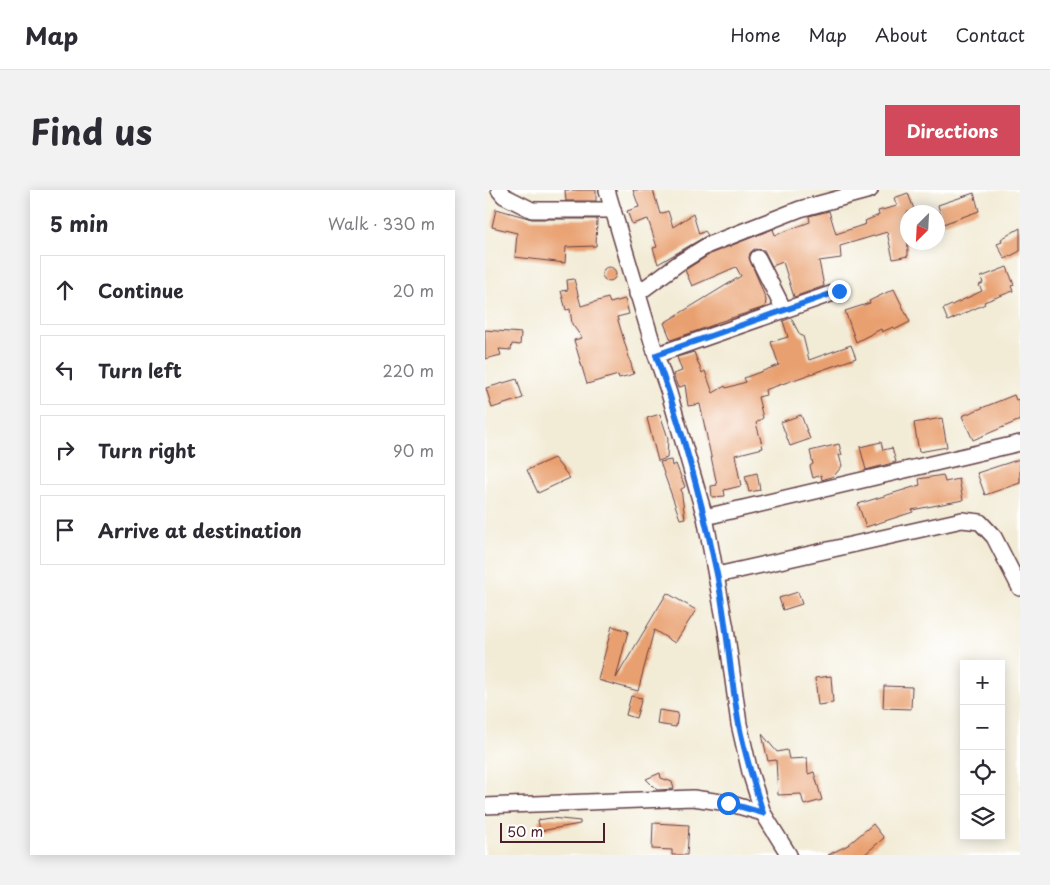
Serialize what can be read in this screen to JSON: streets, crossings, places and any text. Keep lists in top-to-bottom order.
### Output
{
  "scale_bar": "50 m",
  "north": "bottom left",
  "page": {
    "header": "Map",
    "nav": [
      "Home",
      "Map",
      "About",
      "Contact"
    ],
    "title": "Find us",
    "buttons": "Directions",
    "heading": ["5 min", "Walk · 330 m"],
    "list": [
      ["Continue", "20 m"],
      ["Turn left", "220 m"],
      ["Turn right", "90 m"],
      "Arrive at destination"
    ],
    "map_buttons": ["+", "−"],
    "scale": "50 m"
  }
}
